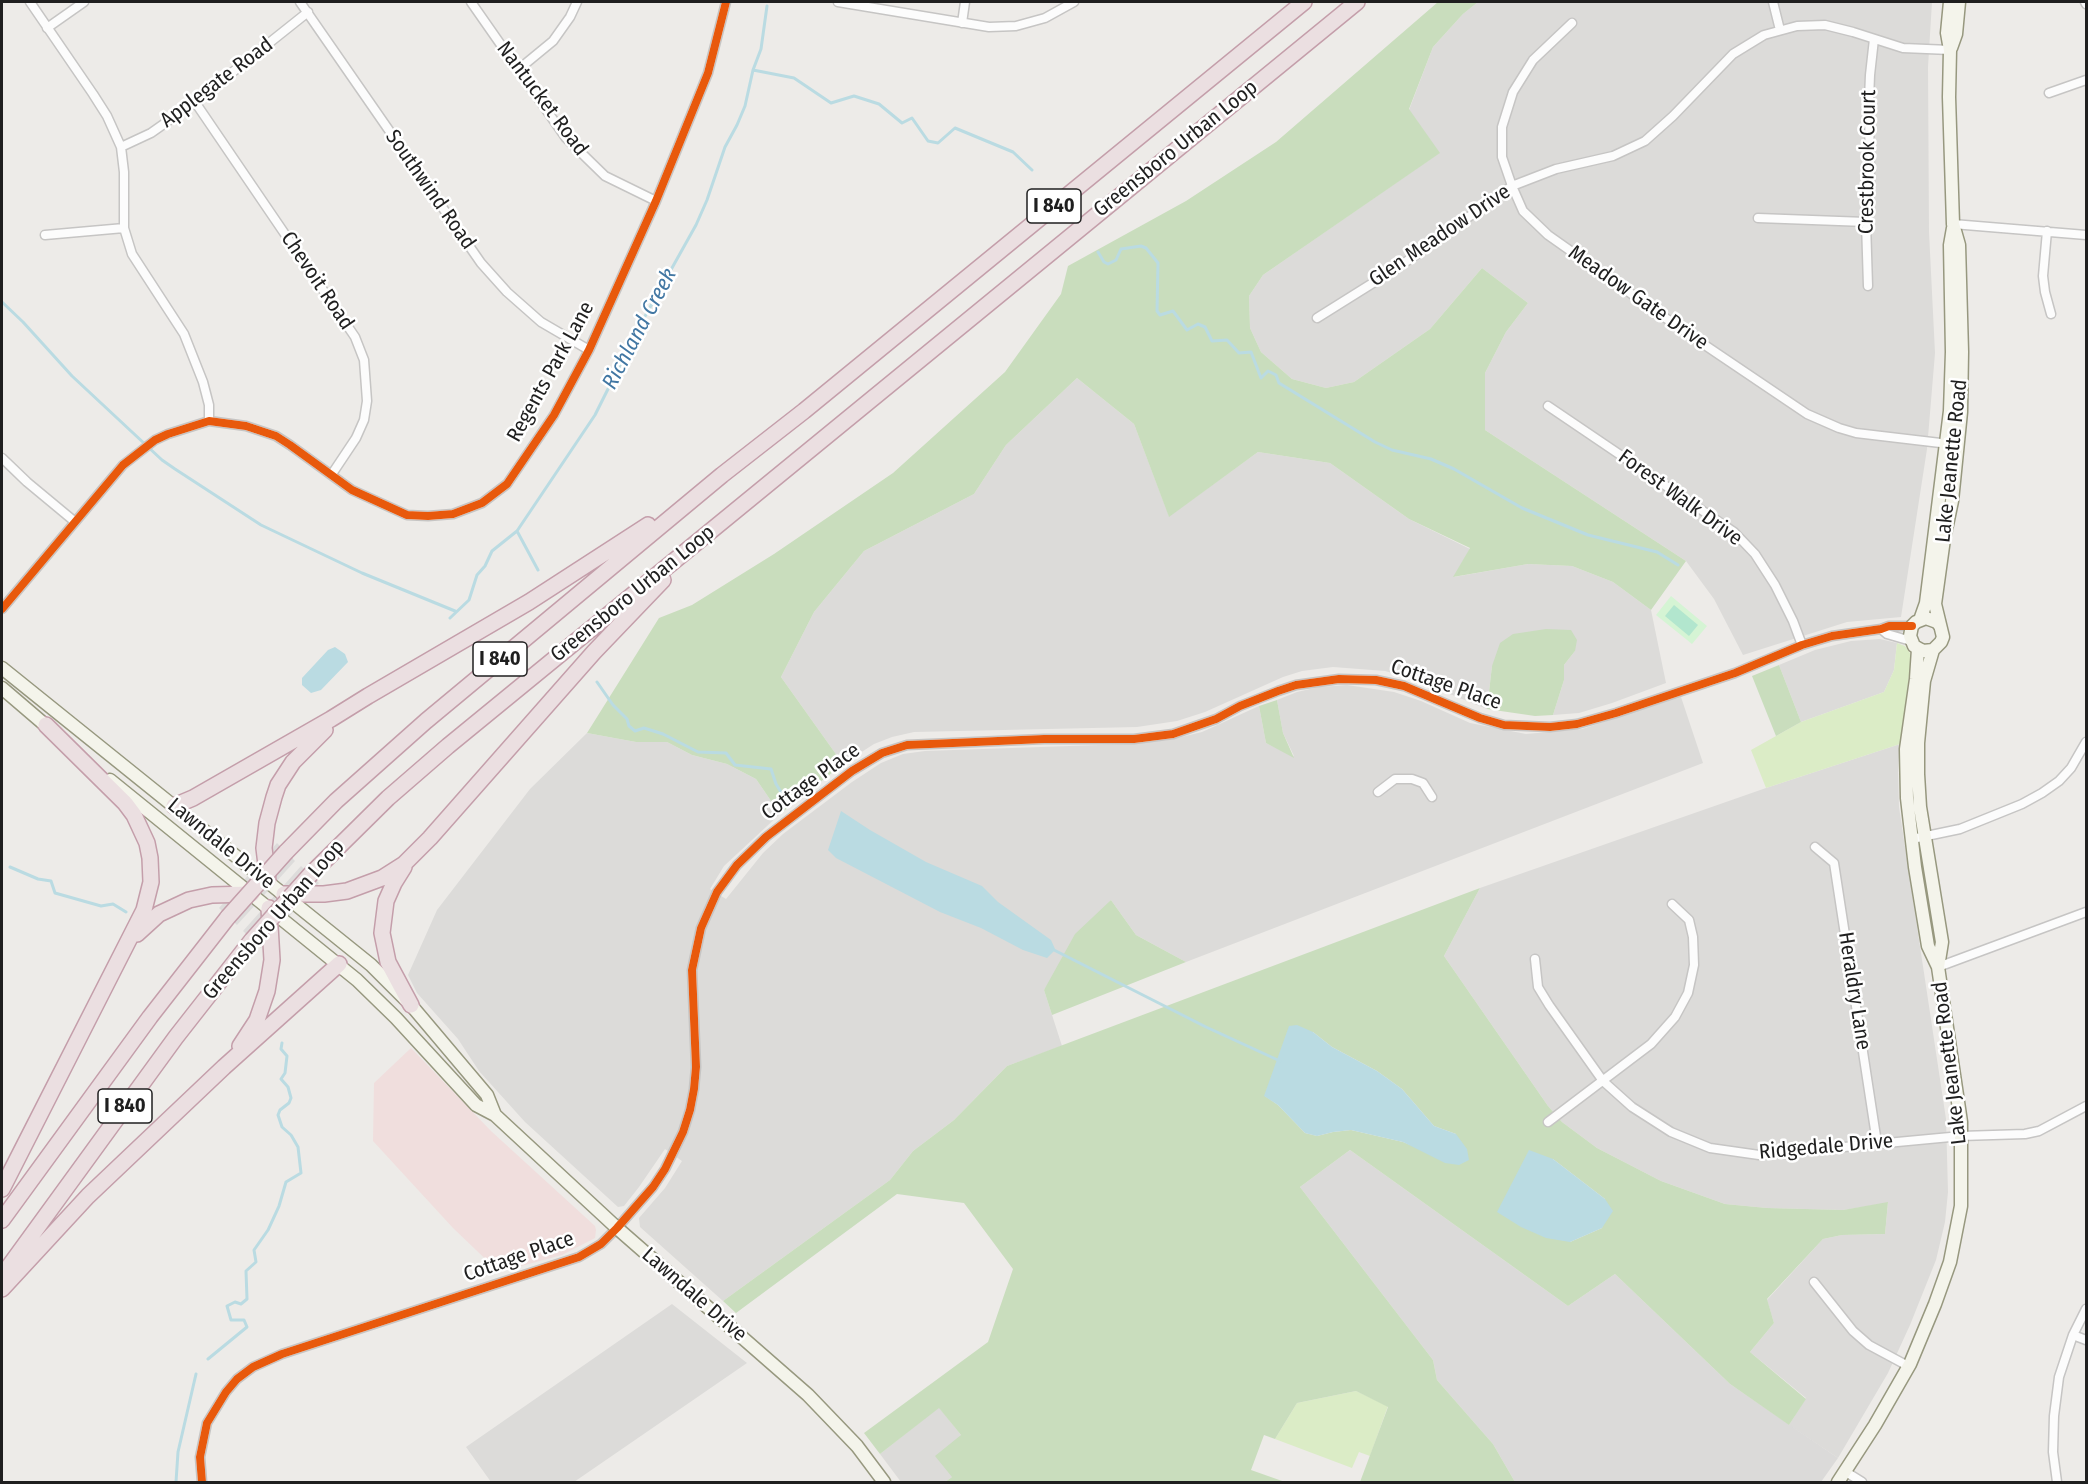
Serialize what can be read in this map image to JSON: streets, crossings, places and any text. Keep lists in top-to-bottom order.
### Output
{
  "streets": {
    "highway": ["Greensboro Urban Loop", "I 840"],
    "street": [
      "Applegate Road",
      "Nantucket Road",
      "Crestbrook Court",
      "Southwind Road",
      "Glen Meadow Drive",
      "Chevoit Road",
      "Meadow Gate Drive",
      "Regents Park Lane",
      "Lake Jeanette Road",
      "Forest Walk Drive",
      "Cottage Place",
      "Lawndale Drive",
      "Heraldry Lane",
      "Ridgedale Drive"
    ]
  },
  "crossings": [
    ["Applegate Road", "Southwind Road"],
    ["Applegate Road", "Chevoit Road"],
    ["Nantucket Road", "Regents Park Lane"],
    ["Crestbrook Court", "Glen Meadow Drive"],
    ["Southwind Road", "Regents Park Lane"],
    ["Glen Meadow Drive", "Meadow Gate Drive"],
    ["Glen Meadow Drive", "Lake Jeanette Road"],
    ["Chevoit Road", "Regents Park Lane"],
    ["Meadow Gate Drive", "Lake Jeanette Road"],
    ["Lake Jeanette Road", "Cottage Place"],
    ["Lake Jeanette Road", "Ridgedale Drive"],
    ["Forest Walk Drive", "Cottage Place"],
    ["Cottage Place", "Lawndale Drive"],
    ["Heraldry Lane", "Ridgedale Drive"]
  ],
  "water": ["Richland Creek"]
}
